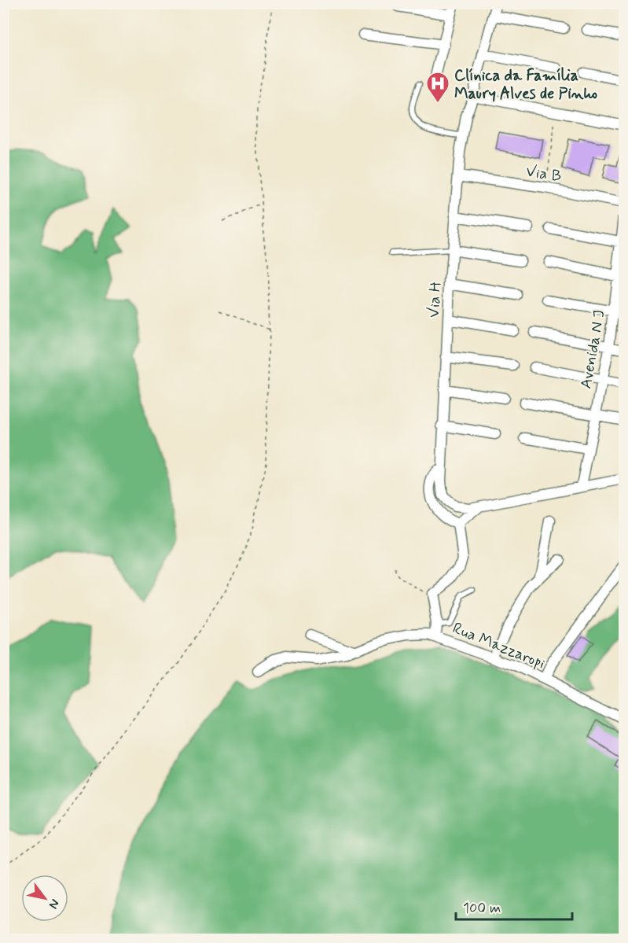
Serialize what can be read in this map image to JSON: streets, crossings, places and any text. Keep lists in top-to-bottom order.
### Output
{
  "streets": {
    "street": [
      "Via B",
      "Via H",
      "Avenida N J",
      "Rua Mazzaropi"
    ]
  },
  "crossings": [
    ["Via B", "Via H"]
  ],
  "places": {
    "hospital": ["Clínica da Família Maury Alves de Pinho"]
  },
  "scale_bar": "100 m",
  "north": "bottom right"
}
